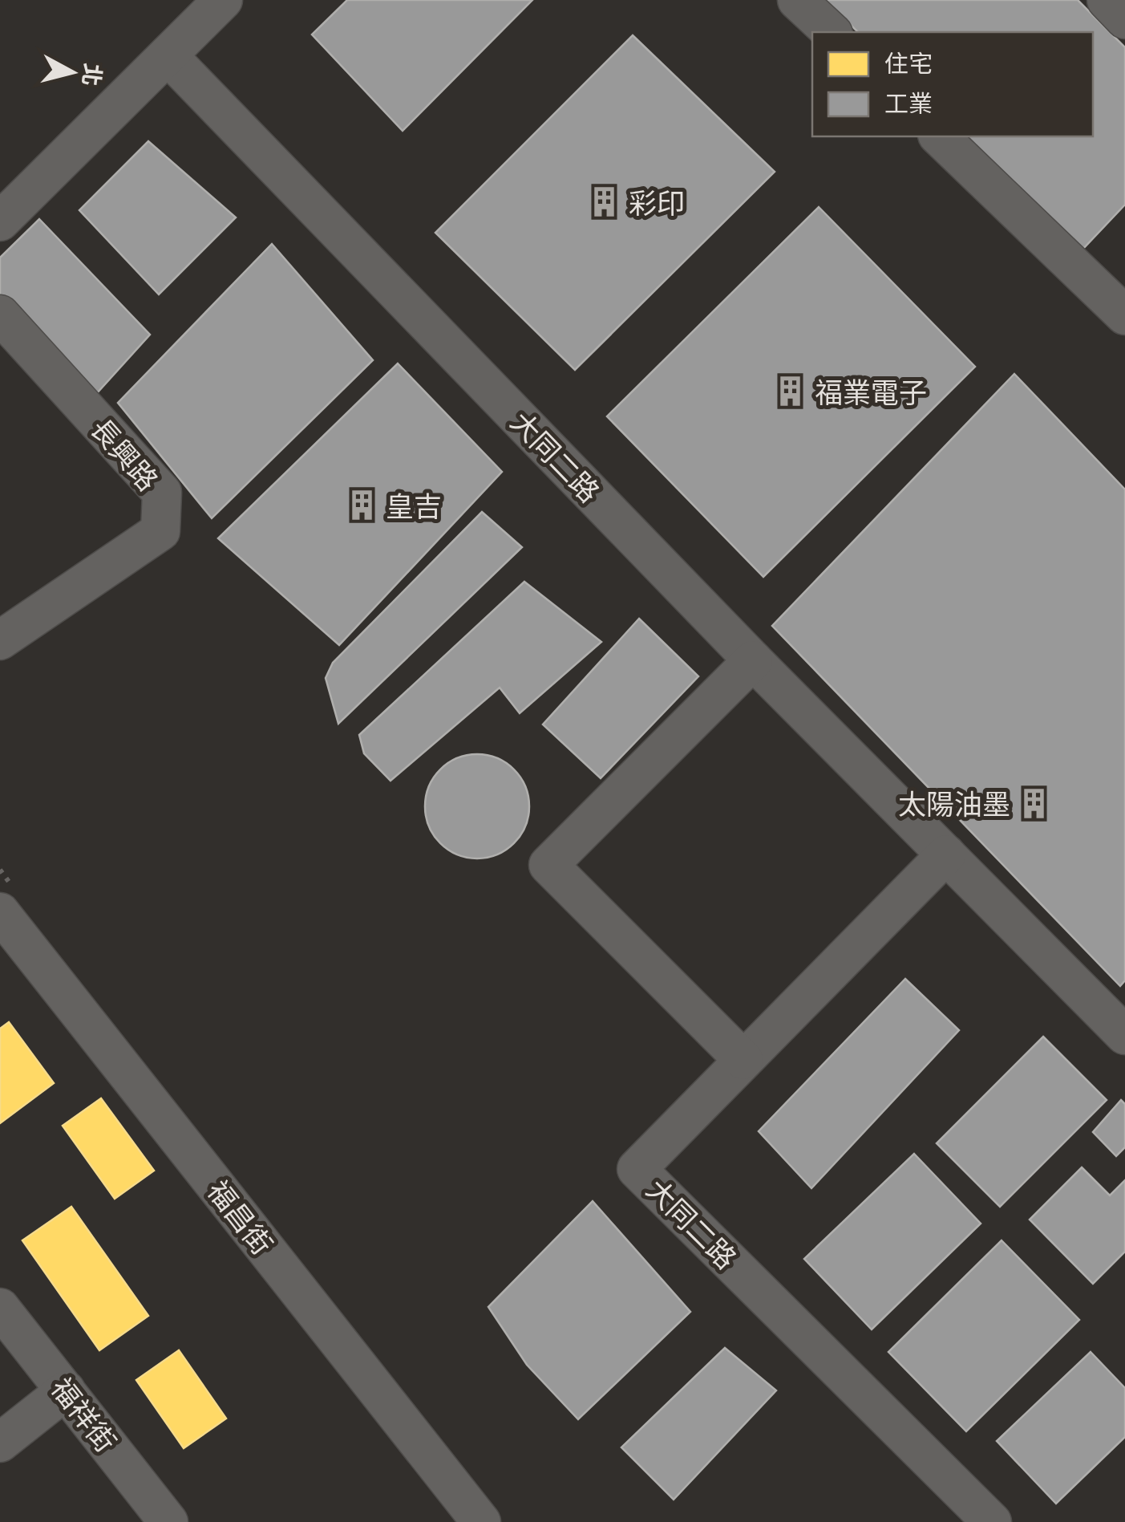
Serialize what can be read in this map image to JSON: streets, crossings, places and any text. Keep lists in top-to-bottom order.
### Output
{
  "streets": {
    "street": [
      "長興路",
      "大同二路",
      "福昌街",
      "福祥街"
    ]
  },
  "places": {
    "building": [
      "彩印",
      "福業電子",
      "皇吉",
      "太陽油墨"
    ]
  },
  "legend": ["住宅", "工業"],
  "north": "right"
}
